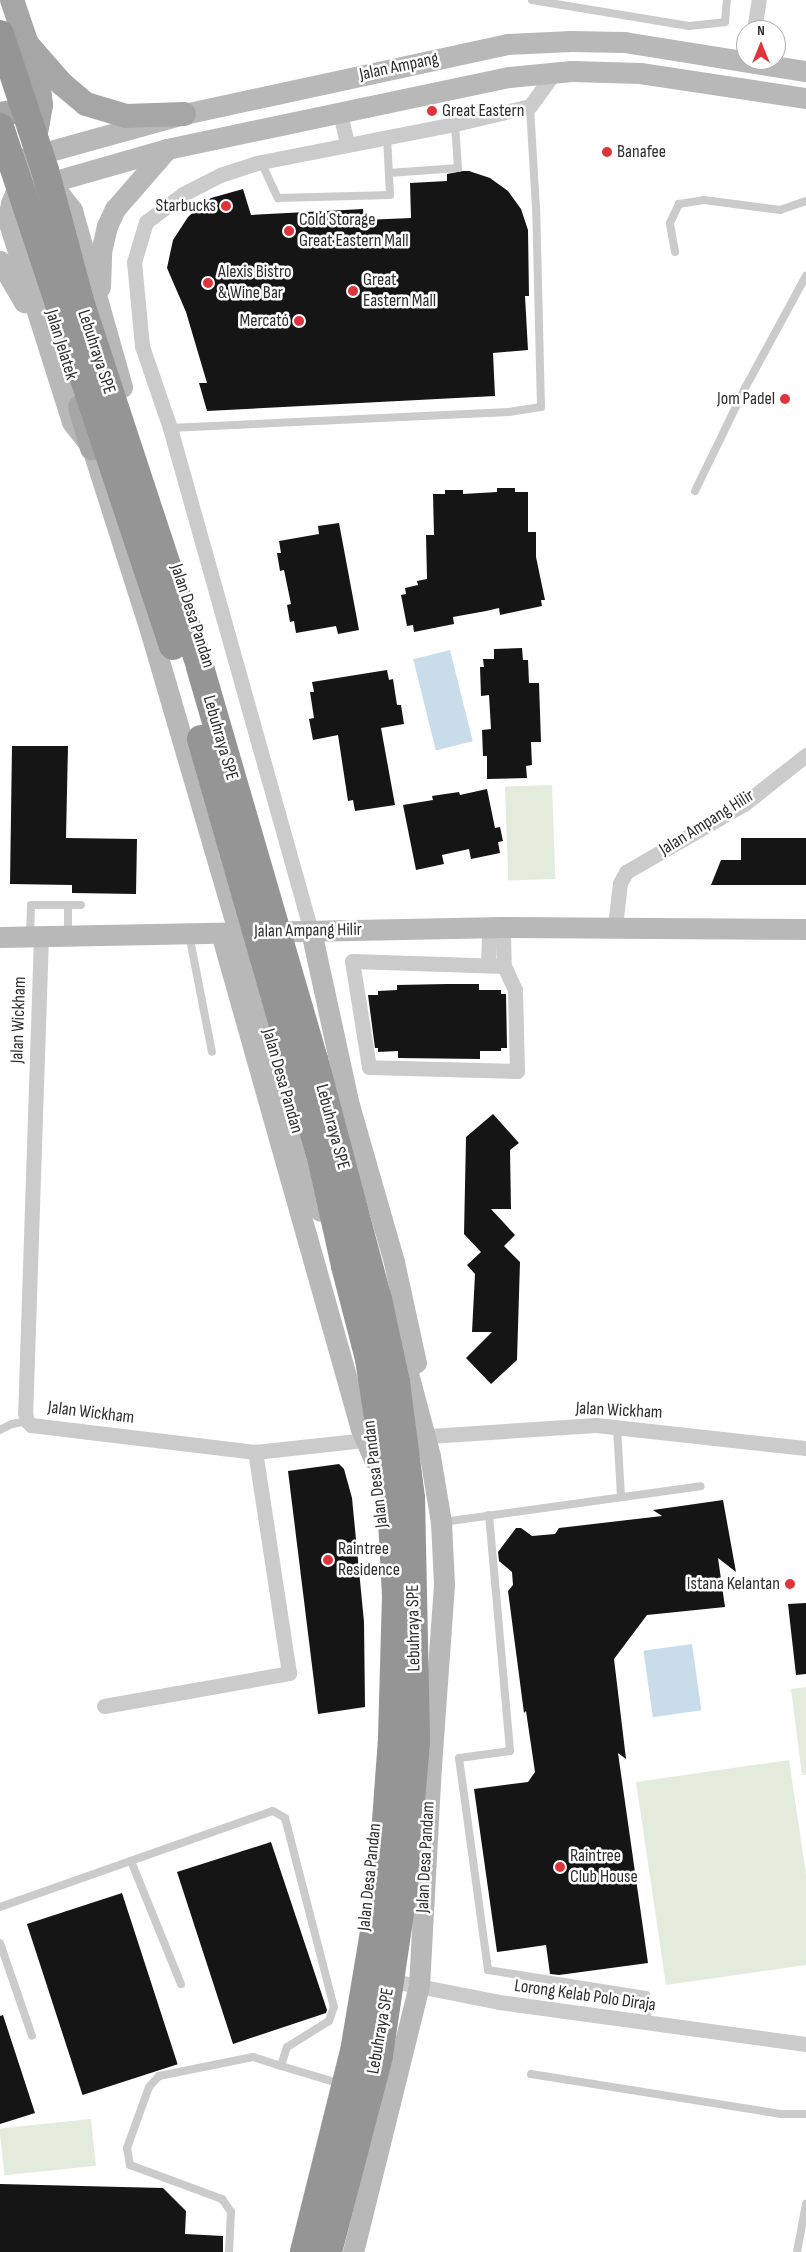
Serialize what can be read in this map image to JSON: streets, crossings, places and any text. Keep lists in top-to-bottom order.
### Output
{
  "streets": {
    "highway": ["Lebuhraya SPE"],
    "main road": ["Jalan Jelatek"],
    "street": [
      "Jalan Ampang",
      "Jalan Desa Pandan",
      "Jalan Ampang Hilir",
      "Jalan Wickham",
      "Jalan Desa Pandam",
      "Lorong Kelab Polo Diraja"
    ]
  },
  "crossings": [
    ["Jalan Ampang", "Jalan Desa Pandan"],
    ["Jalan Jelatek", "Jalan Desa Pandan"],
    ["Jalan Desa Pandan", "Jalan Wickham"],
    ["Jalan Desa Pandan", "Jalan Desa Pandam"],
    ["Jalan Desa Pandan", "Lorong Kelab Polo Diraja"],
    ["Jalan Ampang Hilir", "Jalan Wickham"],
    ["Jalan Wickham", "Jalan Desa Pandam"],
    ["Jalan Desa Pandam", "Lorong Kelab Polo Diraja"]
  ],
  "places": [
    "Great Eastern",
    "Banafee",
    "Starbucks",
    "Cold Storage Great Eastern Mall",
    "Alexis Bistro & Wine Bar",
    "Great Eastern Mall",
    "Mercató",
    "Jom Padel",
    "Raintree Residence",
    "Istana Kelantan",
    "Raintree Club House"
  ],
  "north": "top"
}
